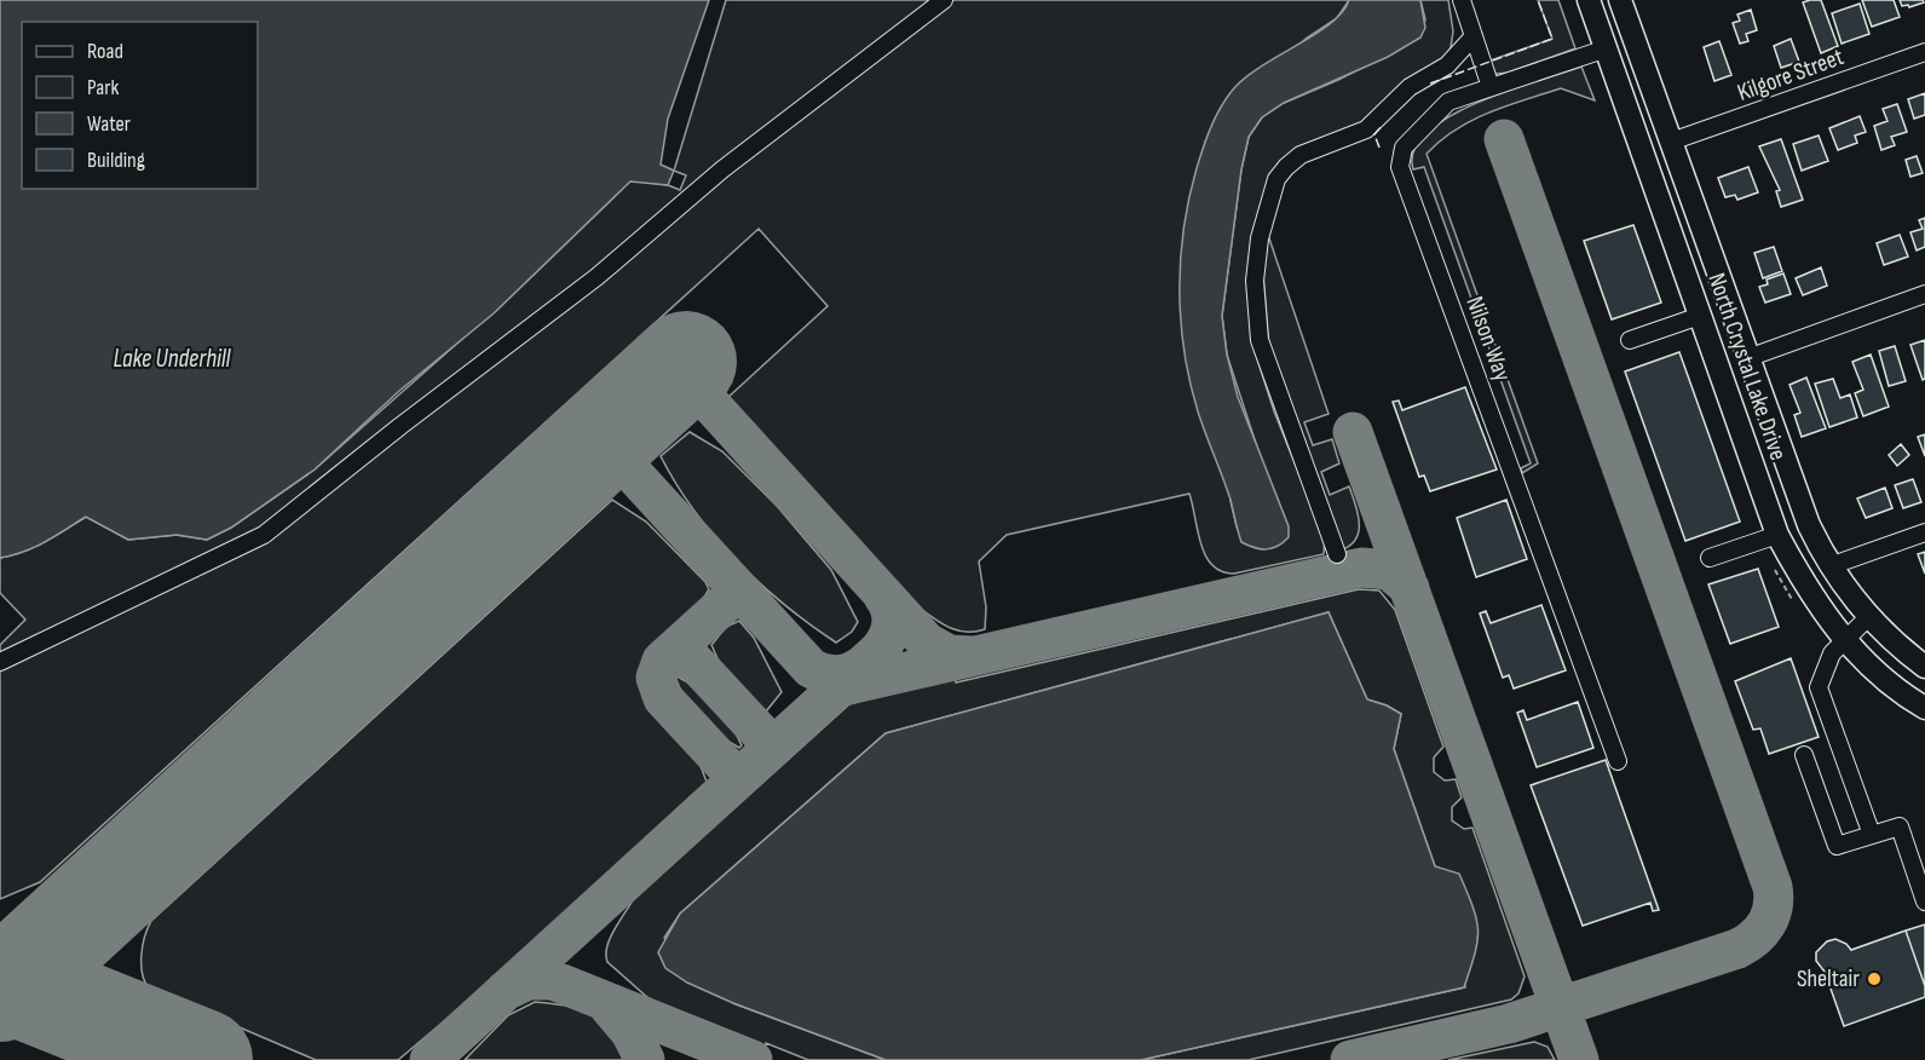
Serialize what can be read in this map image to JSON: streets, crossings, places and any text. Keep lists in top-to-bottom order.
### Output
{
  "streets": {
    "main road": ["North Crystal Lake Drive"],
    "street": ["Kilgore Street", "Nilson Way"]
  },
  "crossings": [
    ["Kilgore Street", "North Crystal Lake Drive"],
    ["Nilson Way", "North Crystal Lake Drive"]
  ],
  "water": ["Lake Underhill"],
  "places": ["Sheltair"],
  "legend": [
    "Road",
    "Park",
    "Water",
    "Building"
  ]
}
